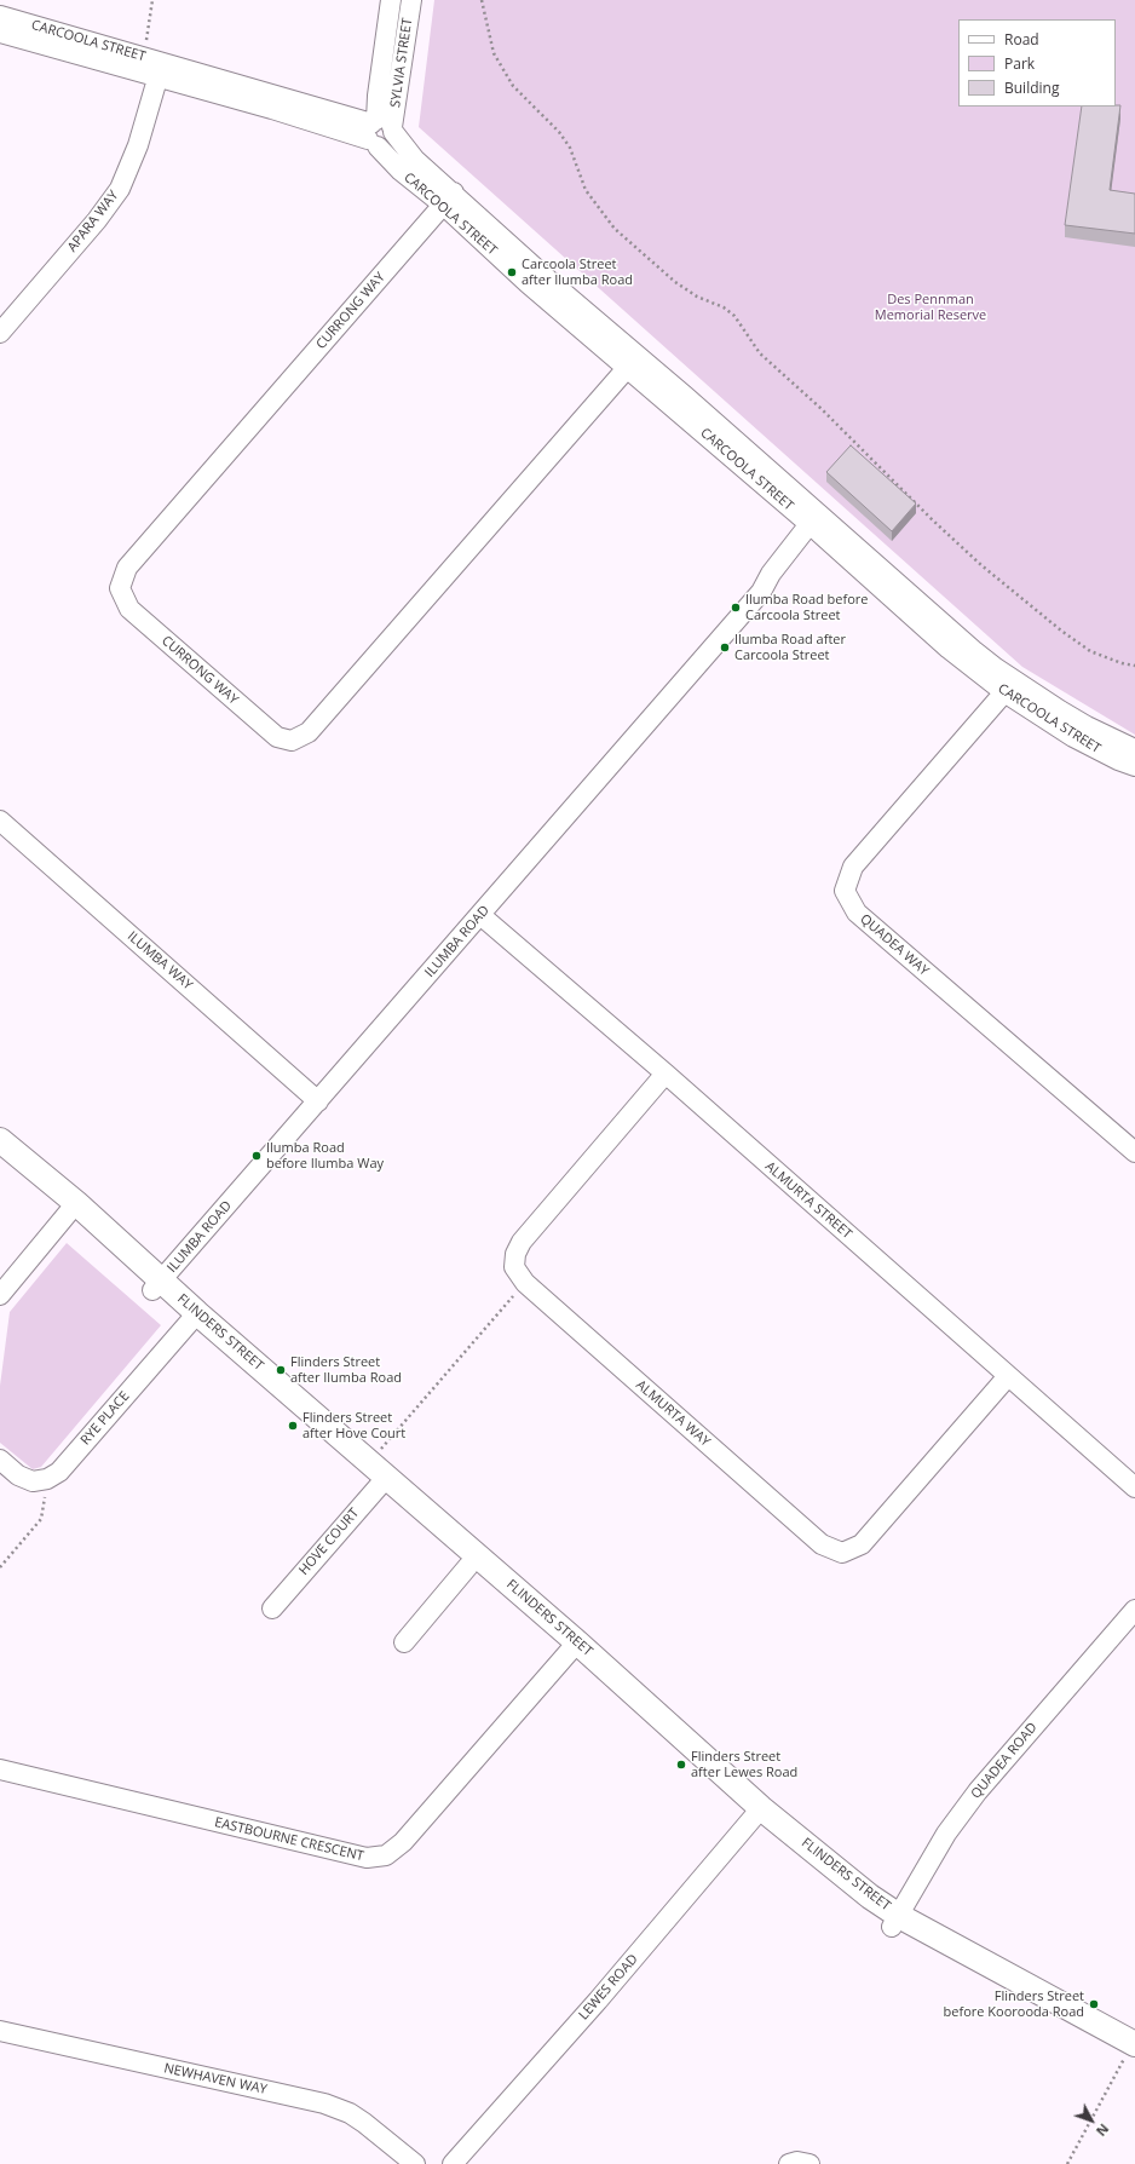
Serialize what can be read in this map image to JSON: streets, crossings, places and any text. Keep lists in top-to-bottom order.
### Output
{
  "streets": {
    "main road": ["FLINDERS STREET"],
    "street": [
      "CARCOOLA STREET",
      "SYLVIA STREET",
      "APARA WAY",
      "CURRONG WAY",
      "ILUMBA ROAD",
      "QUADEA WAY",
      "ILUMBA WAY",
      "ALMURTA STREET",
      "ALMURTA WAY",
      "RYE PLACE",
      "HOVE COURT",
      "QUADEA ROAD",
      "EASTBOURNE CRESCENT",
      "LEWES ROAD",
      "NEWHAVEN WAY"
    ]
  },
  "crossings": [
    ["CARCOOLA STREET", "SYLVIA STREET"],
    ["CARCOOLA STREET", "APARA WAY"],
    ["CARCOOLA STREET", "CURRONG WAY"],
    ["CARCOOLA STREET", "ILUMBA ROAD"],
    ["CARCOOLA STREET", "QUADEA WAY"],
    ["ILUMBA ROAD", "ILUMBA WAY"],
    ["ILUMBA ROAD", "ALMURTA STREET"],
    ["ILUMBA ROAD", "FLINDERS STREET"],
    ["ALMURTA STREET", "ALMURTA WAY"],
    ["FLINDERS STREET", "RYE PLACE"],
    ["FLINDERS STREET", "HOVE COURT"],
    ["FLINDERS STREET", "QUADEA ROAD"],
    ["FLINDERS STREET", "EASTBOURNE CRESCENT"],
    ["FLINDERS STREET", "LEWES ROAD"]
  ],
  "parks": ["Des Pennman Memorial Reserve"],
  "places": [
    "Carcoola Street after Ilumba Road",
    "Ilumba Road before Carcoola Street",
    "Ilumba Road after Carcoola Street",
    "Ilumba Road before Ilumba Way",
    "Flinders Street after Ilumba Road",
    "Flinders Street after Hove Court",
    "Flinders Street after Lewes Road",
    "Flinders Street before Koorooda Road"
  ],
  "legend": ["Road", "Park", "Building"],
  "north": "bottom right"
}
